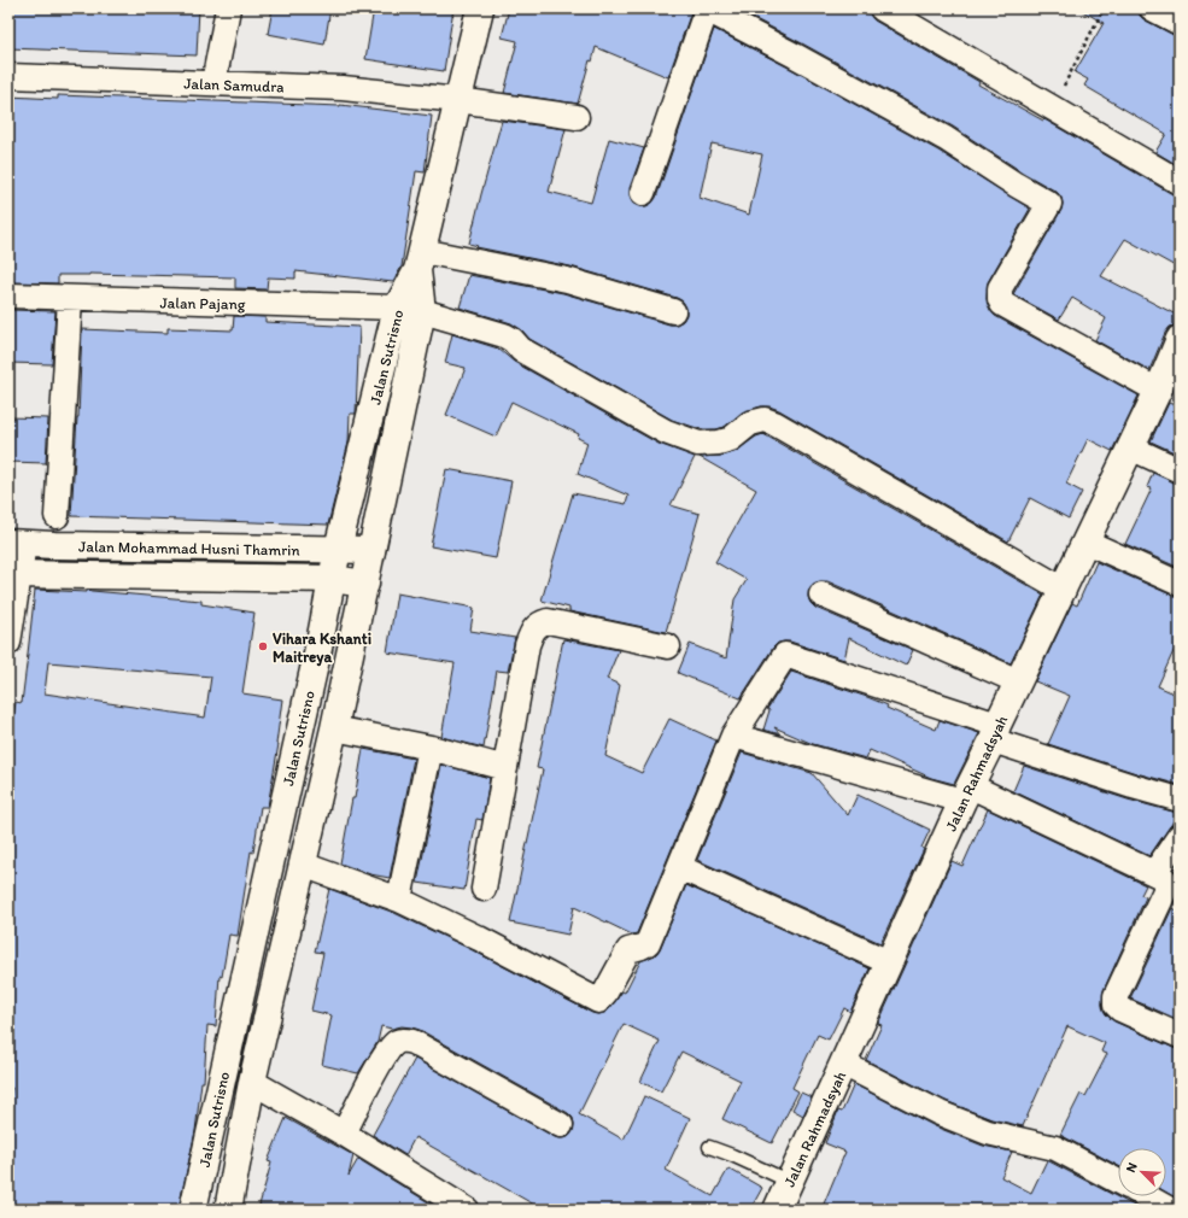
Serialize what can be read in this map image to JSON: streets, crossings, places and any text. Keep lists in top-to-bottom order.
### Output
{
  "streets": {
    "main road": ["Jalan Sutrisno", "Jalan Mohammad Husni Thamrin", "Jalan Rahmadsyah"],
    "street": ["Jalan Samudra", "Jalan Pajang"]
  },
  "crossings": [
    ["Jalan Samudra", "Jalan Sutrisno"],
    ["Jalan Pajang", "Jalan Sutrisno"],
    ["Jalan Pajang", "Jalan Rahmadsyah"],
    ["Jalan Sutrisno", "Jalan Mohammad Husni Thamrin"]
  ],
  "places": ["Vihara Kshanti Maitreya"],
  "north": "top left"
}
